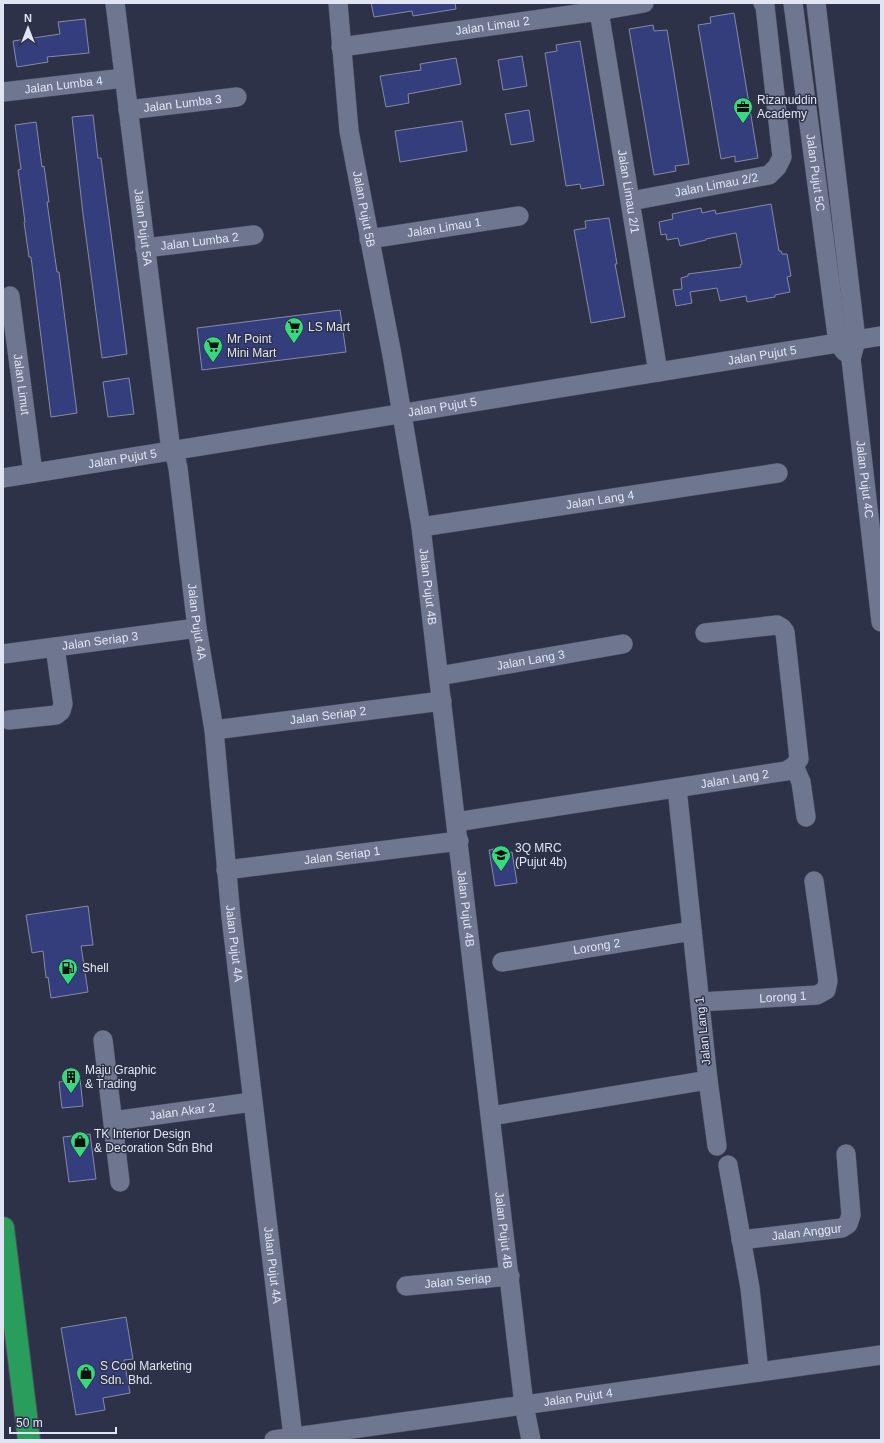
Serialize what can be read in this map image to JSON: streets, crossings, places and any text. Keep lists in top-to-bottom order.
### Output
{
  "streets": {
    "street": [
      "Jalan Limau 2",
      "Jalan Lumba 4",
      "Jalan Lumba 3",
      "Jalan Pujut 5C",
      "Jalan Limau 2/2",
      "Jalan Limau 2/1",
      "Jalan Pujut 5B",
      "Jalan Pujut 5A",
      "Jalan Limau 1",
      "Jalan Lumba 2",
      "Jalan Pujut 5",
      "Jalan Limut",
      "Jalan Pujut 4C",
      "Jalan Lang 4",
      "Jalan Pujut 4B",
      "Jalan Pujut 4A",
      "Jalan Seriap 3",
      "Jalan Lang 3",
      "Jalan Seriap 2",
      "Jalan Lang 2",
      "Jalan Seriap 1",
      "Lorong 2",
      "Lorong 1",
      "Jalan Lang 1",
      "Jalan Akar 2",
      "Jalan Anggur",
      "Jalan Seriap",
      "Jalan Pujut 4"
    ]
  },
  "crossings": [
    ["Jalan Limau 2", "Jalan Limau 2/1"],
    ["Jalan Limau 2", "Jalan Pujut 5B"],
    ["Jalan Lumba 4", "Jalan Pujut 5A"],
    ["Jalan Lumba 3", "Jalan Pujut 5A"],
    ["Jalan Pujut 5C", "Jalan Pujut 5"],
    ["Jalan Pujut 5C", "Jalan Pujut 4C"],
    ["Jalan Limau 2/2", "Jalan Limau 2/1"],
    ["Jalan Limau 2/1", "Jalan Pujut 5"],
    ["Jalan Pujut 5B", "Jalan Limau 1"],
    ["Jalan Pujut 5B", "Jalan Pujut 5"],
    ["Jalan Pujut 5B", "Jalan Pujut 4B"],
    ["Jalan Pujut 5A", "Jalan Lumba 2"],
    ["Jalan Pujut 5A", "Jalan Pujut 5"],
    ["Jalan Pujut 5A", "Jalan Pujut 4A"],
    ["Jalan Pujut 5", "Jalan Limut"],
    ["Jalan Pujut 5", "Jalan Pujut 4C"],
    ["Jalan Pujut 5", "Jalan Pujut 4B"],
    ["Jalan Pujut 5", "Jalan Pujut 4A"],
    ["Jalan Lang 4", "Jalan Pujut 4B"],
    ["Jalan Pujut 4B", "Jalan Lang 3"],
    ["Jalan Pujut 4B", "Jalan Seriap 2"],
    ["Jalan Pujut 4B", "Jalan Lang 2"],
    ["Jalan Pujut 4B", "Jalan Seriap 1"],
    ["Jalan Pujut 4B", "Jalan Lang 1"],
    ["Jalan Pujut 4B", "Jalan Seriap"],
    ["Jalan Pujut 4B", "Jalan Pujut 4"],
    ["Jalan Pujut 4A", "Jalan Seriap 3"],
    ["Jalan Pujut 4A", "Jalan Seriap 2"],
    ["Jalan Pujut 4A", "Jalan Seriap 1"],
    ["Jalan Pujut 4A", "Jalan Akar 2"],
    ["Jalan Pujut 4A", "Jalan Pujut 4"],
    ["Jalan Lang 2", "Jalan Lang 1"],
    ["Lorong 2", "Jalan Lang 1"],
    ["Lorong 1", "Jalan Lang 1"]
  ],
  "places": {
    "office": ["Rizanuddin Academy"],
    "supermarket": ["LS Mart", "Mr Point Mini Mart"],
    "school or university": ["3Q MRC (Pujut 4b)"],
    "fuel station": ["Shell"],
    "building": ["Maju Graphic & Trading"],
    "shop": ["TK Interior Design & Decoration Sdn Bhd", "S Cool Marketing Sdn. Bhd."]
  },
  "scale_bar": "50 m",
  "north": "top"
}
